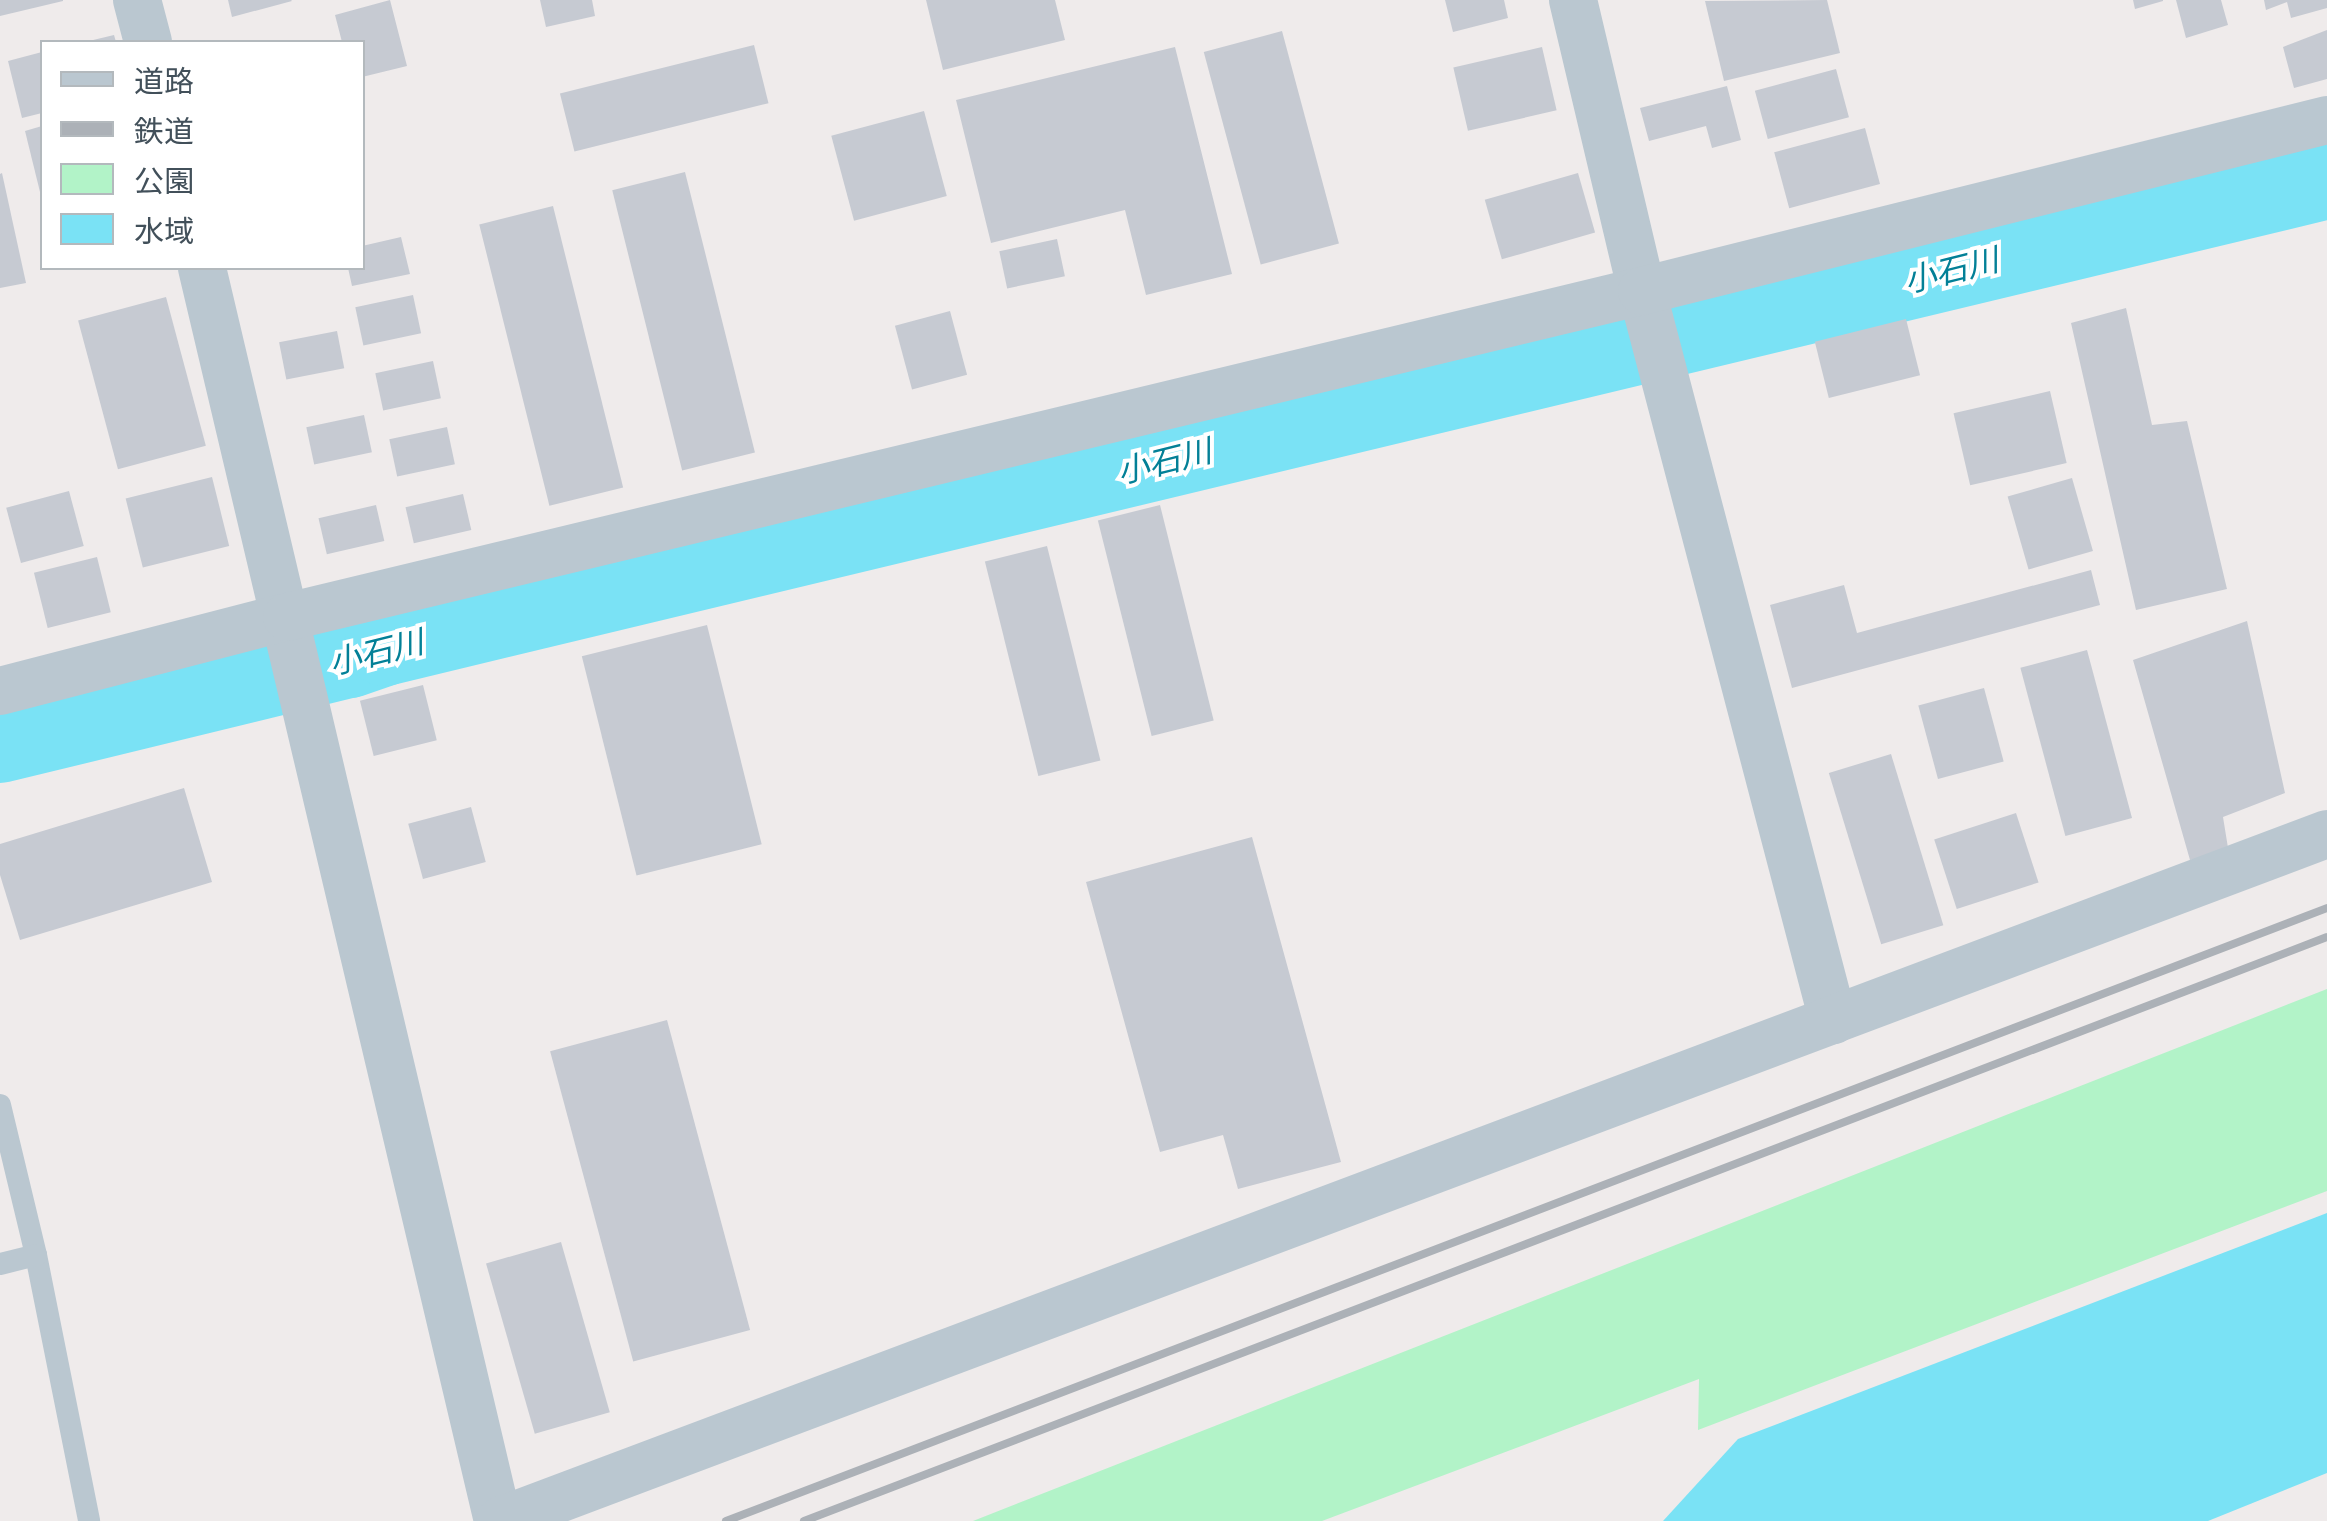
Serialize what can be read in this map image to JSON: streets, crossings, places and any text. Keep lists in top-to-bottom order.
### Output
{
  "water": ["小石川"],
  "legend": [
    "道路",
    "鉄道",
    "公園",
    "水域"
  ]
}
